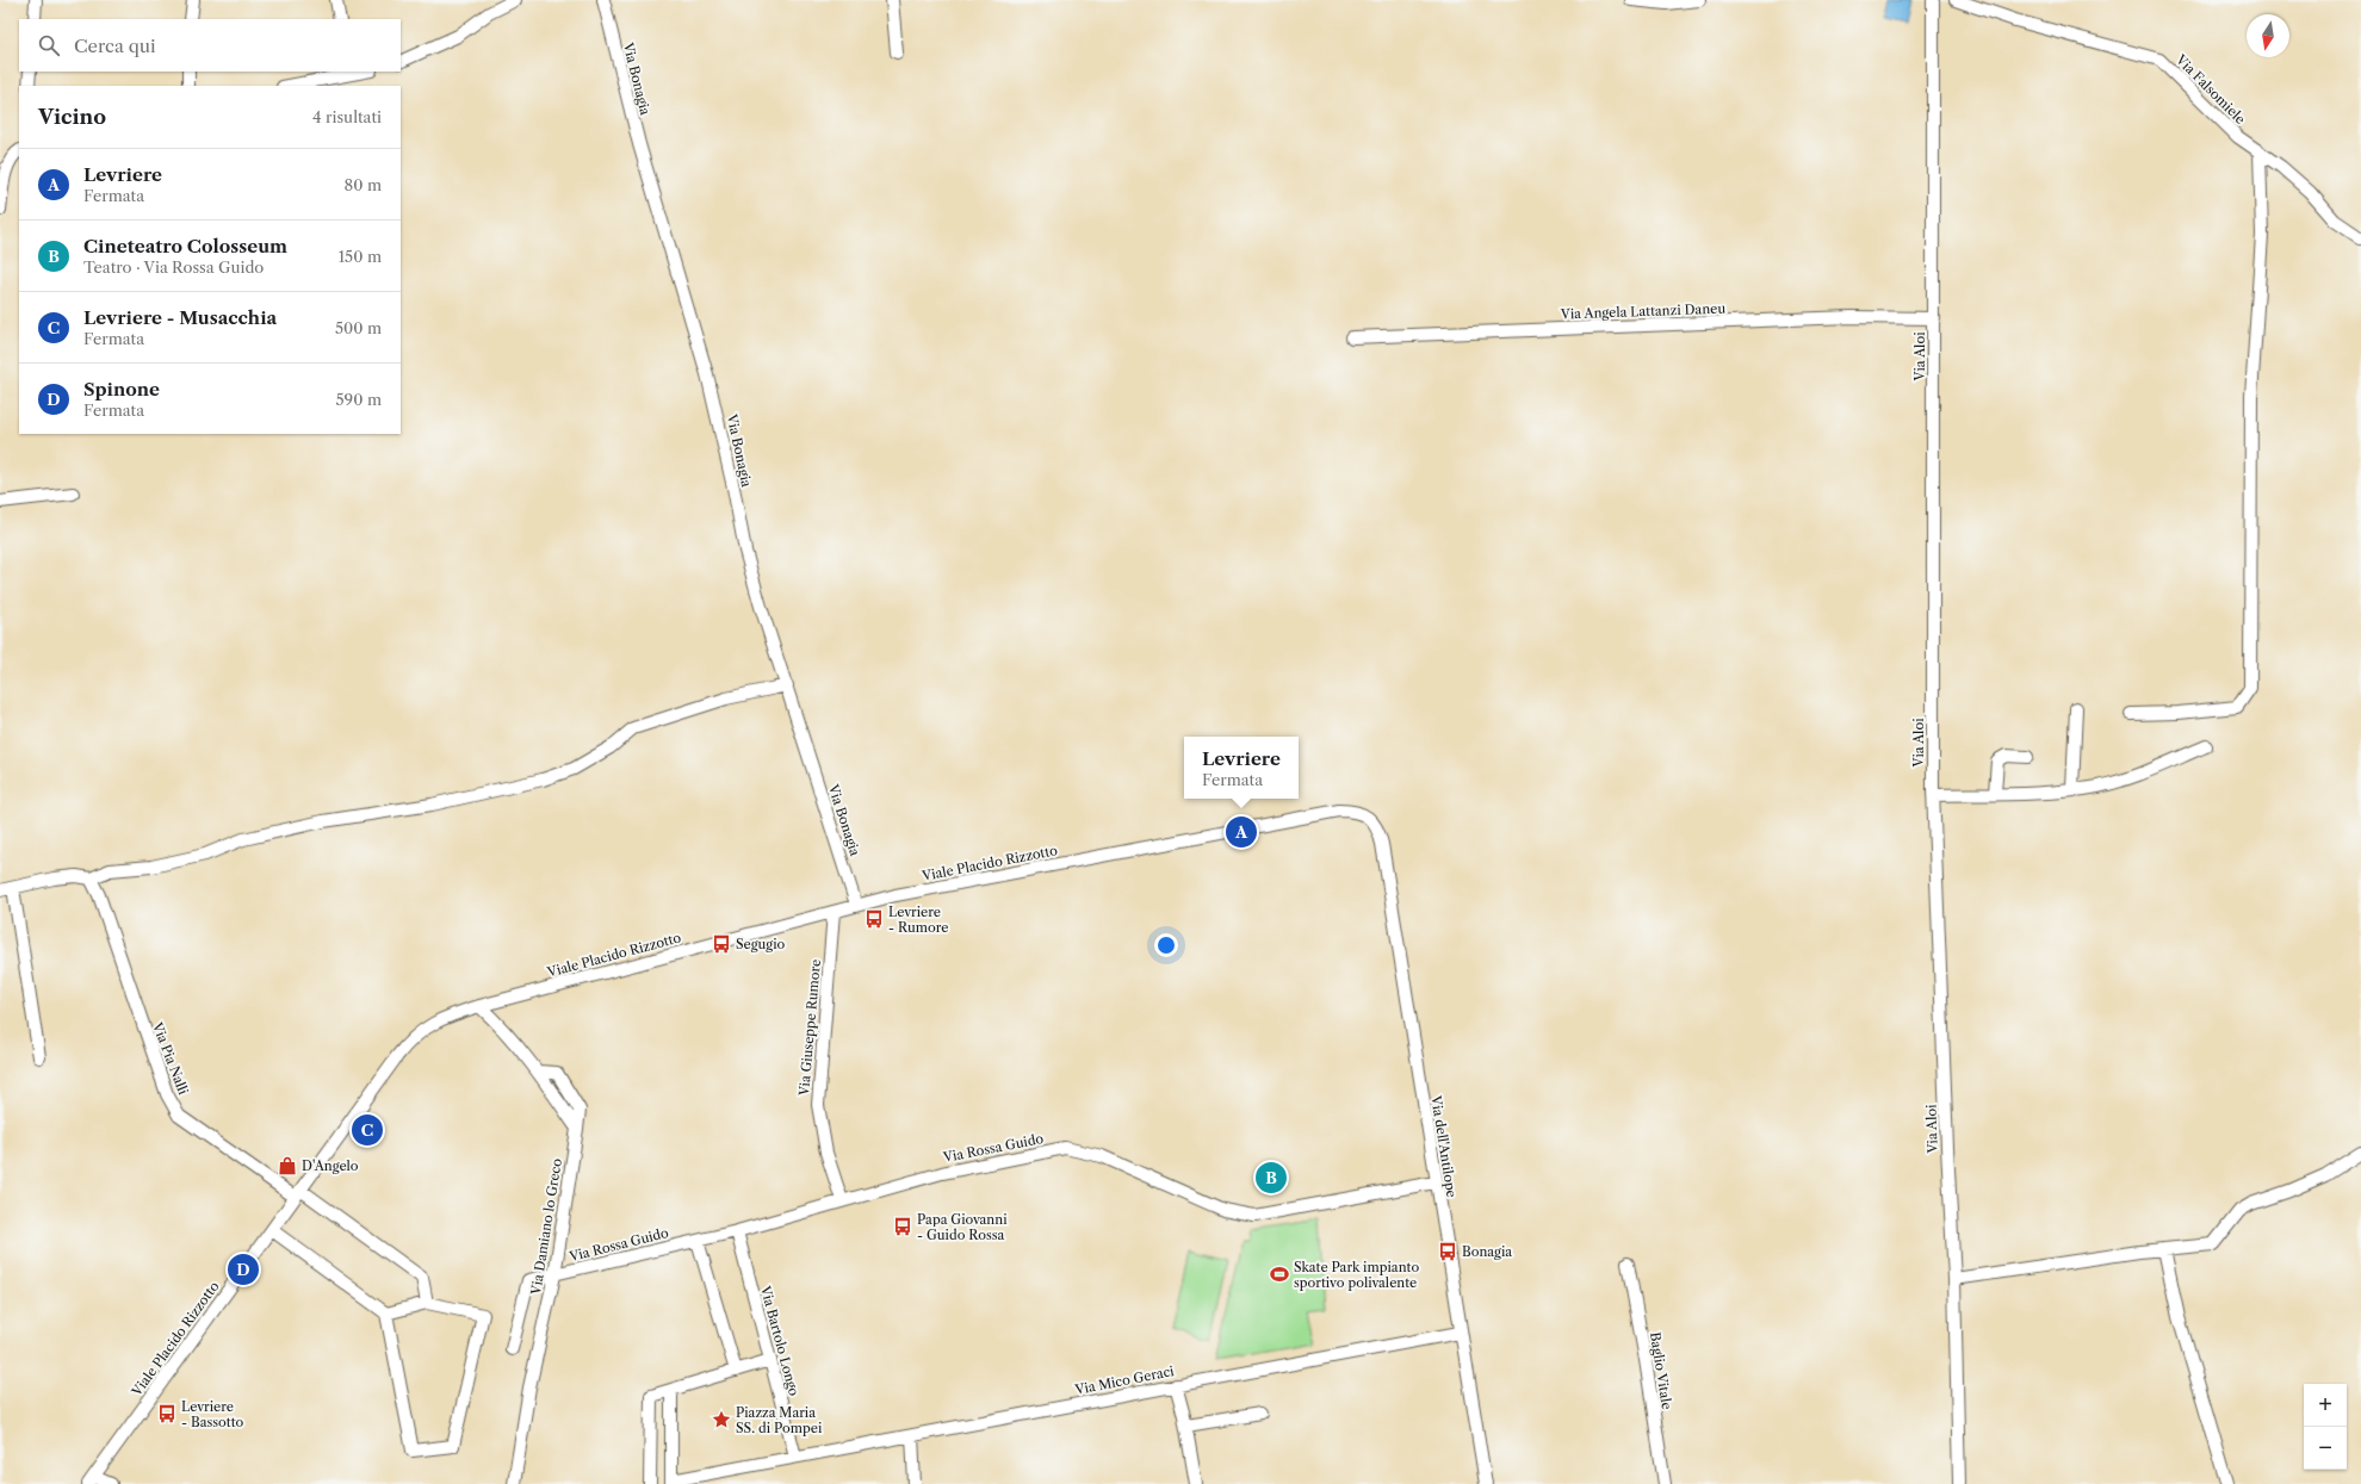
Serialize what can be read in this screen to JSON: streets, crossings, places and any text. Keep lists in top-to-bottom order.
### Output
{
  "streets": {
    "street": [
      "Via Bonagia",
      "Via Falsomiele",
      "Via Angela Lattanzi Daneu",
      "Via Aloi",
      "Viale Placido Rizzotto",
      "Via Giuseppe Rumore",
      "Via Pia Nalli",
      "Via dell'Antilope",
      "Via Rossa Guido",
      "Via Damiano lo Greco",
      "Via Bartolo Longo",
      "Baglio Vitale",
      "Via Mico Geraci"
    ]
  },
  "crossings": [
    ["Via Bonagia", "Viale Placido Rizzotto"],
    ["Via Angela Lattanzi Daneu", "Via Aloi"],
    ["Viale Placido Rizzotto", "Via Giuseppe Rumore"],
    ["Viale Placido Rizzotto", "Via Pia Nalli"],
    ["Viale Placido Rizzotto", "Via dell'Antilope"],
    ["Viale Placido Rizzotto", "Via Damiano lo Greco"],
    ["Via Giuseppe Rumore", "Via Rossa Guido"],
    ["Via dell'Antilope", "Via Rossa Guido"],
    ["Via dell'Antilope", "Via Mico Geraci"],
    ["Via Rossa Guido", "Via Damiano lo Greco"],
    ["Via Rossa Guido", "Via Bartolo Longo"],
    ["Via Bartolo Longo", "Via Mico Geraci"]
  ],
  "places": {
    "bus stop": [
      "Levriere - Rumore",
      "Segugio",
      "Papa Giovanni - Guido Rossa",
      "Bonagia",
      "Levriere - Bassotto"
    ],
    "shop": ["D'Angelo"],
    "sports": ["Skate Park impianto sportivo polivalente"],
    "place": ["Piazza Maria SS. di Pompei"]
  },
  "north": "bottom",
  "page": {
    "search": "Cerca qui",
    "heading": ["Vicino", "4 risultati"],
    "list": [
      {
        "mark": "A",
        "name": "Levriere",
        "note": "Fermata",
        "value": "80 m"
      },
      {
        "mark": "B",
        "name": "Cineteatro Colosseum",
        "note": "Teatro · Via Rossa Guido",
        "value": "150 m"
      },
      {
        "mark": "C",
        "name": "Levriere - Musacchia",
        "note": "Fermata",
        "value": "500 m"
      },
      {
        "mark": "D",
        "name": "Spinone",
        "note": "Fermata",
        "value": "590 m"
      }
    ],
    "popup": ["Levriere", "Fermata"],
    "pins": [
      "A",
      "C",
      "B",
      "D"
    ],
    "map_buttons": ["+", "−"]
  }
}
